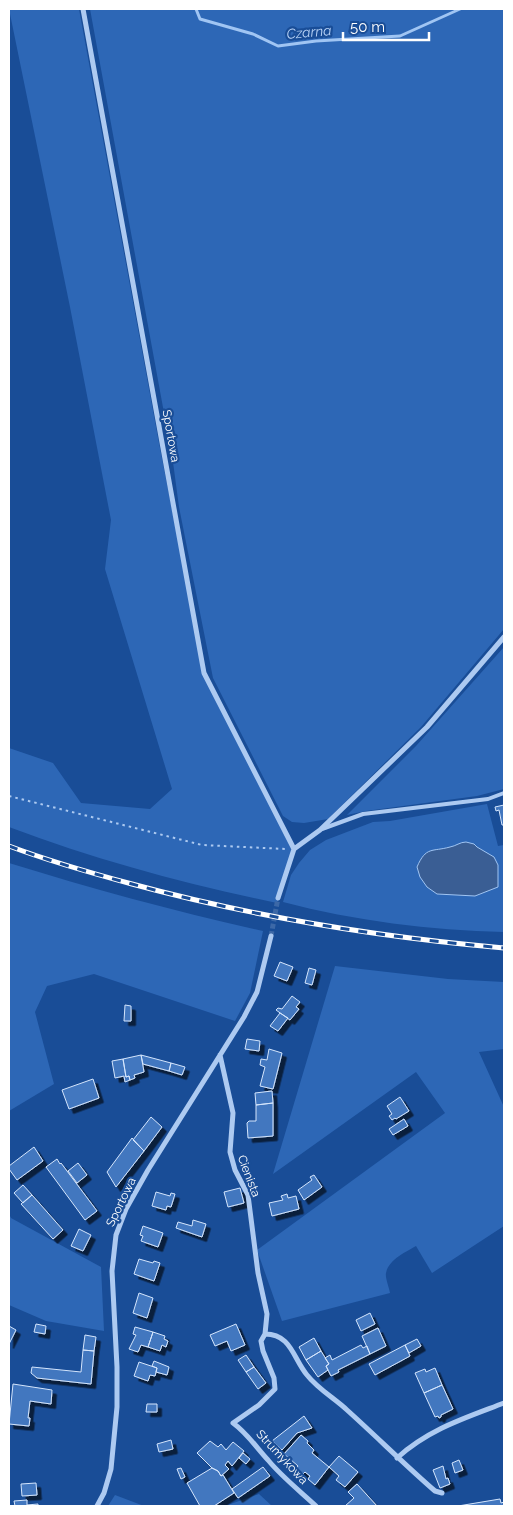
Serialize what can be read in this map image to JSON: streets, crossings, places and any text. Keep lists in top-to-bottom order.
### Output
{
  "streets": {
    "street": ["Sportowa", "Cienista", "Strumykowa"]
  },
  "crossings": [
    ["Sportowa", "Cienista"],
    ["Cienista", "Strumykowa"]
  ],
  "water": ["Czarna"],
  "scale_bar": "50 m"
}
